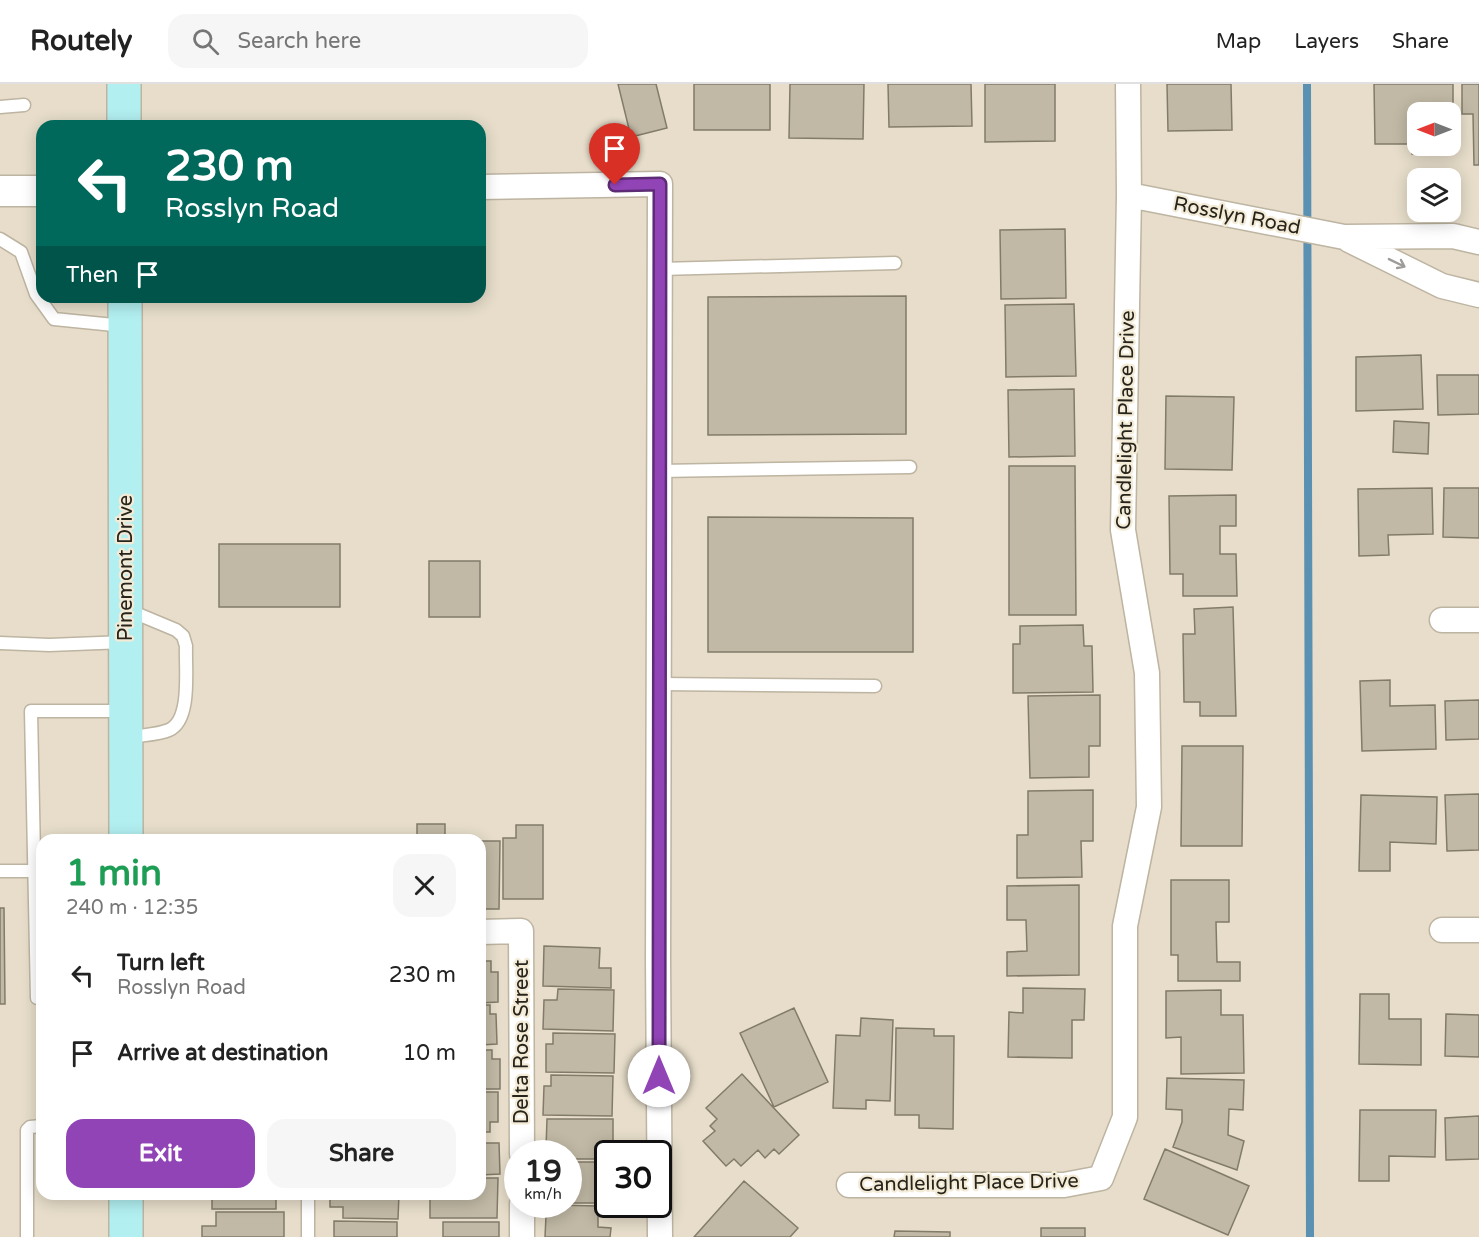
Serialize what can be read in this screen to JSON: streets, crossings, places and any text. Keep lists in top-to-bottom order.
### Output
{
  "streets": {
    "main road": ["Pinemont Drive"],
    "street": ["Rosslyn Road", "Candlelight Place Drive", "Delta Rose Street"]
  },
  "crossings": [
    ["Rosslyn Road", "Candlelight Place Drive"]
  ],
  "north": "left",
  "page": {
    "header": "Routely",
    "search": "Search here",
    "nav": ["Map", "Layers", "Share"],
    "turn": ["230 m", "Rosslyn Road"],
    "then": "Then",
    "heading": ["1 min", "240 m · 12:35"],
    "list": [
      {
        "name": "Turn left",
        "note": "Rosslyn Road",
        "value": "230 m"
      },
      {
        "name": "Arrive at destination",
        "value": "10 m"
      }
    ],
    "buttons": ["Exit", "Share"],
    "speed": "19 km/h",
    "limit": "30"
  }
}
